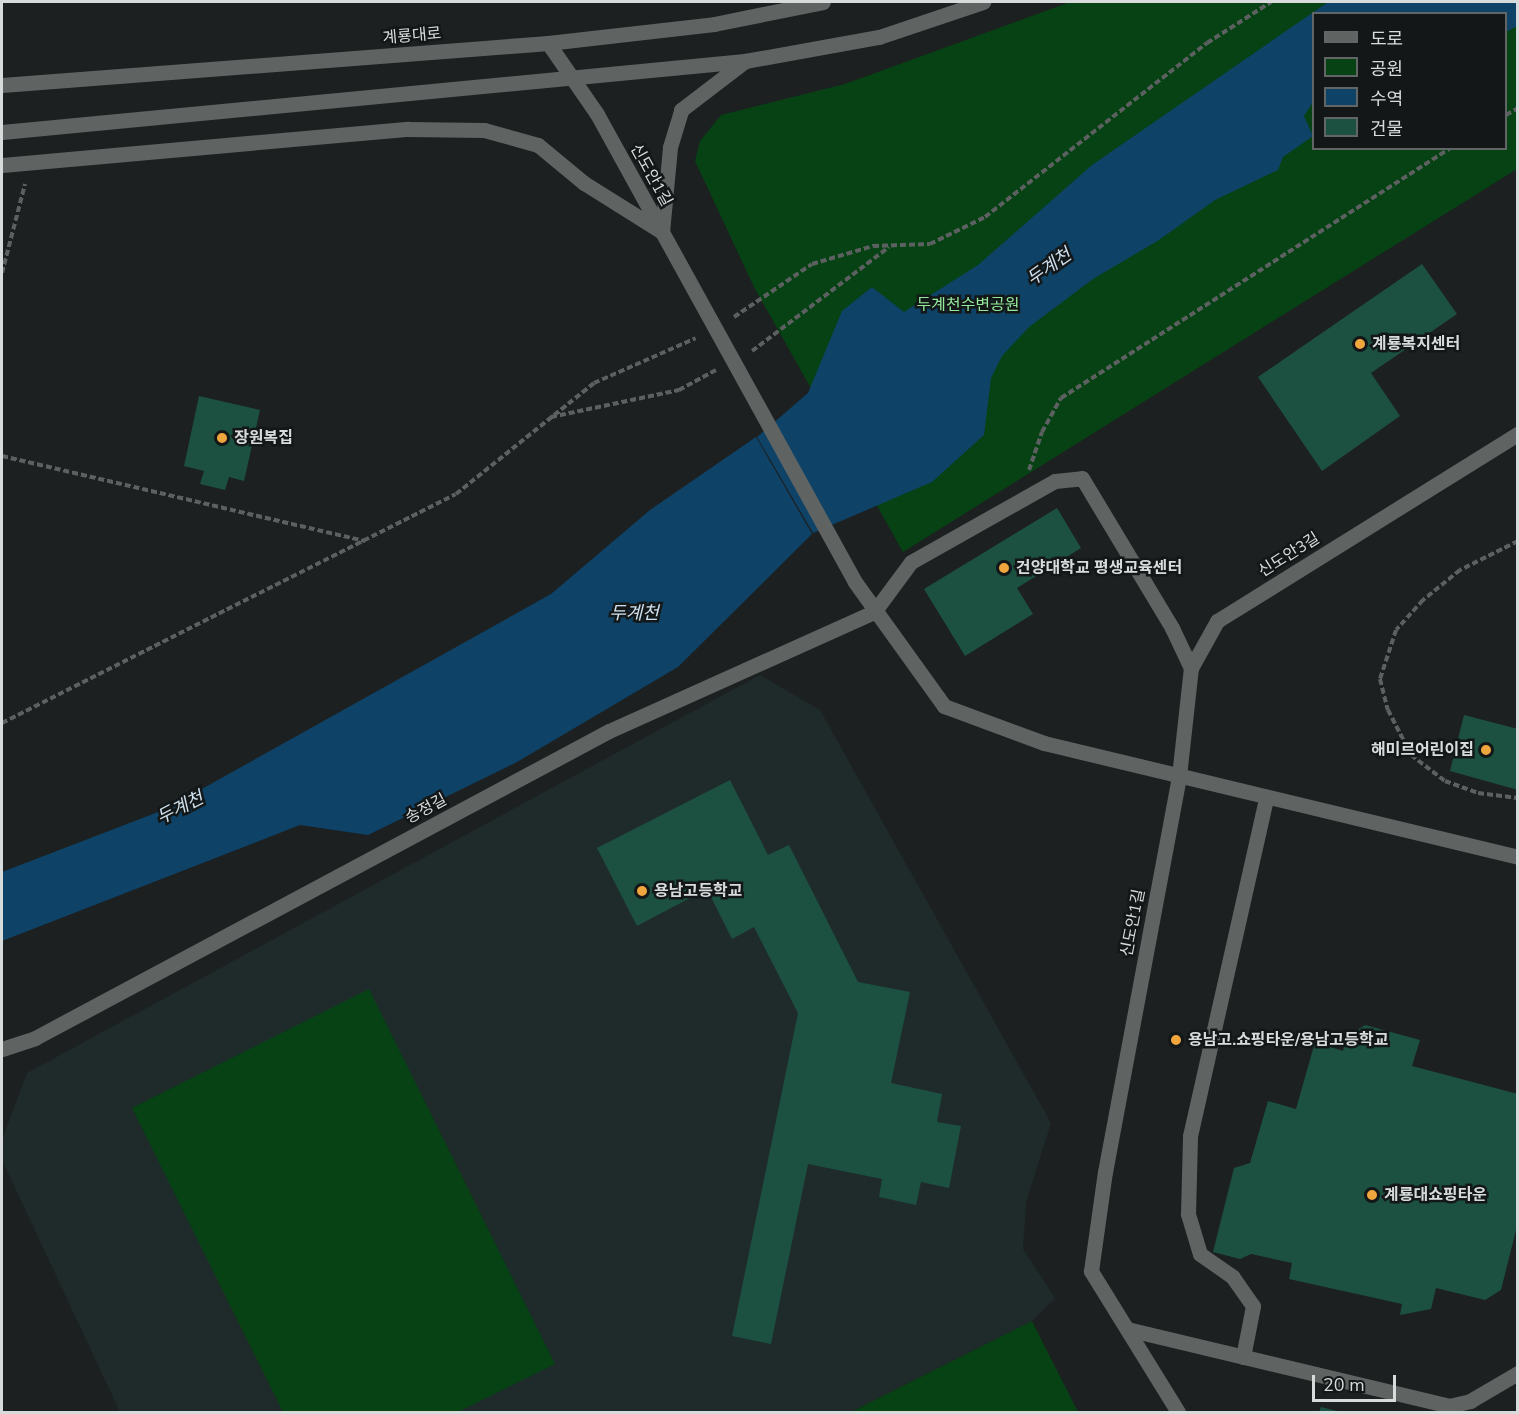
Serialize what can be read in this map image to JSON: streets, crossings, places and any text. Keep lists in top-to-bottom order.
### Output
{
  "streets": {
    "street": [
      "계룡대로",
      "신도안1길",
      "신도안3길",
      "송정길"
    ]
  },
  "crossings": [
    ["계룡대로", "신도안1길"],
    ["신도안1길", "신도안3길"],
    ["신도안1길", "송정길"]
  ],
  "water": ["두계천"],
  "parks": ["두계천수변공원"],
  "places": [
    "계룡복지센터",
    "장원복집",
    "건양대학교 평생교육센터",
    "해미르어린이집",
    "용남고등학교",
    "용남고.쇼핑타운/용남고등학교",
    "계룡대쇼핑타운"
  ],
  "legend": [
    "도로",
    "공원",
    "수역",
    "건물"
  ],
  "scale_bar": "20 m"
}
